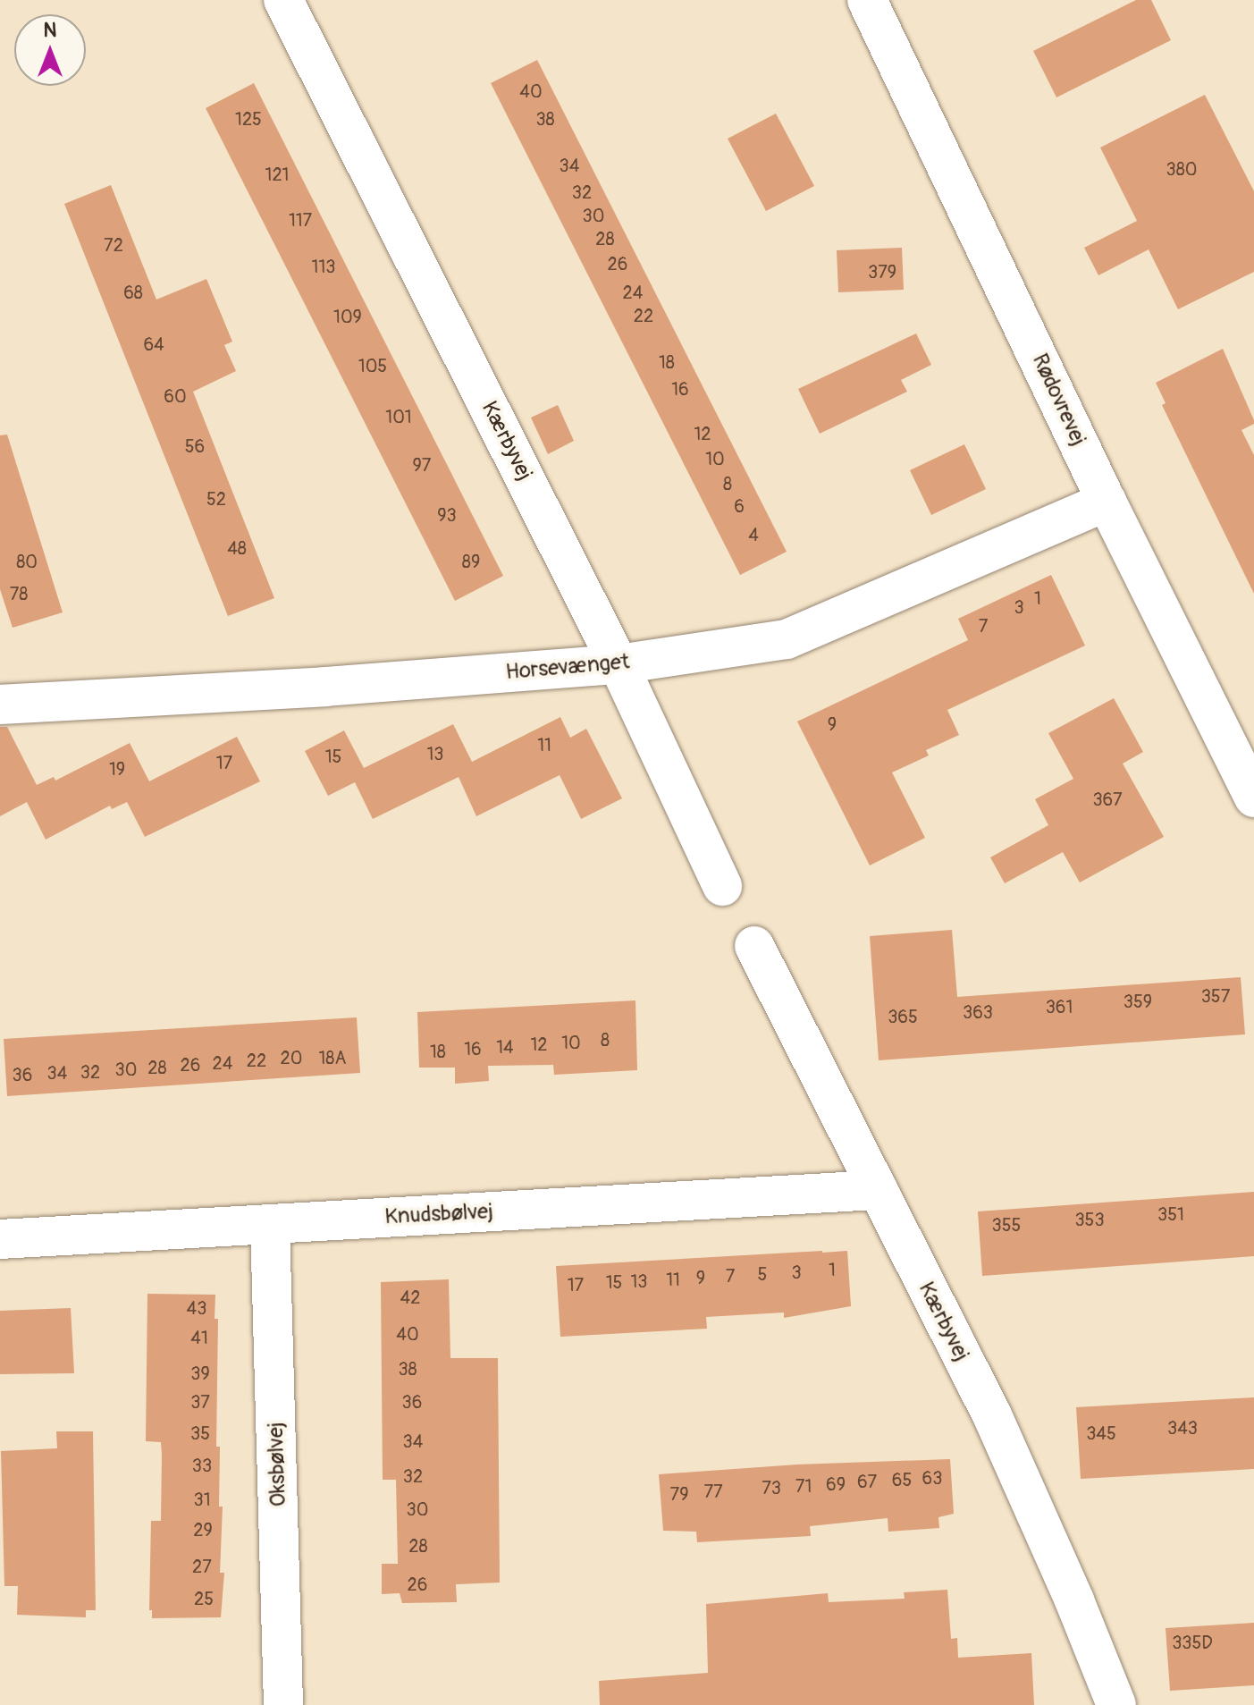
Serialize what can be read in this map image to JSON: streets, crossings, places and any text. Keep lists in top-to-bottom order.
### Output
{
  "streets": {
    "street": [
      "Rødovrevej",
      "Kærbyvej",
      "Horsevænget",
      "Knudsbølvej",
      "Oksbølvej"
    ]
  },
  "crossings": [
    ["Rødovrevej", "Horsevænget"],
    ["Kærbyvej", "Horsevænget"],
    ["Kærbyvej", "Knudsbølvej"],
    ["Knudsbølvej", "Oksbølvej"]
  ],
  "house_numbers": [
    "40",
    "125",
    "38",
    "34",
    "380",
    "121",
    "32",
    "30",
    "117",
    "28",
    "72",
    "26",
    "113",
    "379",
    "68",
    "24",
    "22",
    "109",
    "64",
    "18",
    "105",
    "16",
    "60",
    "101",
    "12",
    "56",
    "10",
    "97",
    "8",
    "52",
    "6",
    "93",
    "4",
    "48",
    "80",
    "89",
    "78",
    "1",
    "3",
    "7",
    "9",
    "11",
    "13",
    "15",
    "17",
    "19",
    "367",
    "357",
    "359",
    "361",
    "363",
    "365",
    "8",
    "10",
    "12",
    "14",
    "16",
    "18",
    "20",
    "18A",
    "22",
    "24",
    "26",
    "28",
    "30",
    "32",
    "34",
    "36",
    "351",
    "353",
    "355",
    "1",
    "3",
    "5",
    "7",
    "9",
    "11",
    "13",
    "15",
    "17",
    "42",
    "43",
    "40",
    "41",
    "38",
    "39",
    "37",
    "36",
    "343",
    "35",
    "345",
    "34",
    "33",
    "32",
    "63",
    "65",
    "67",
    "69",
    "71",
    "73",
    "77",
    "79",
    "31",
    "30",
    "29",
    "28",
    "27",
    "26",
    "25",
    "335D"
  ],
  "north": "top"
}
